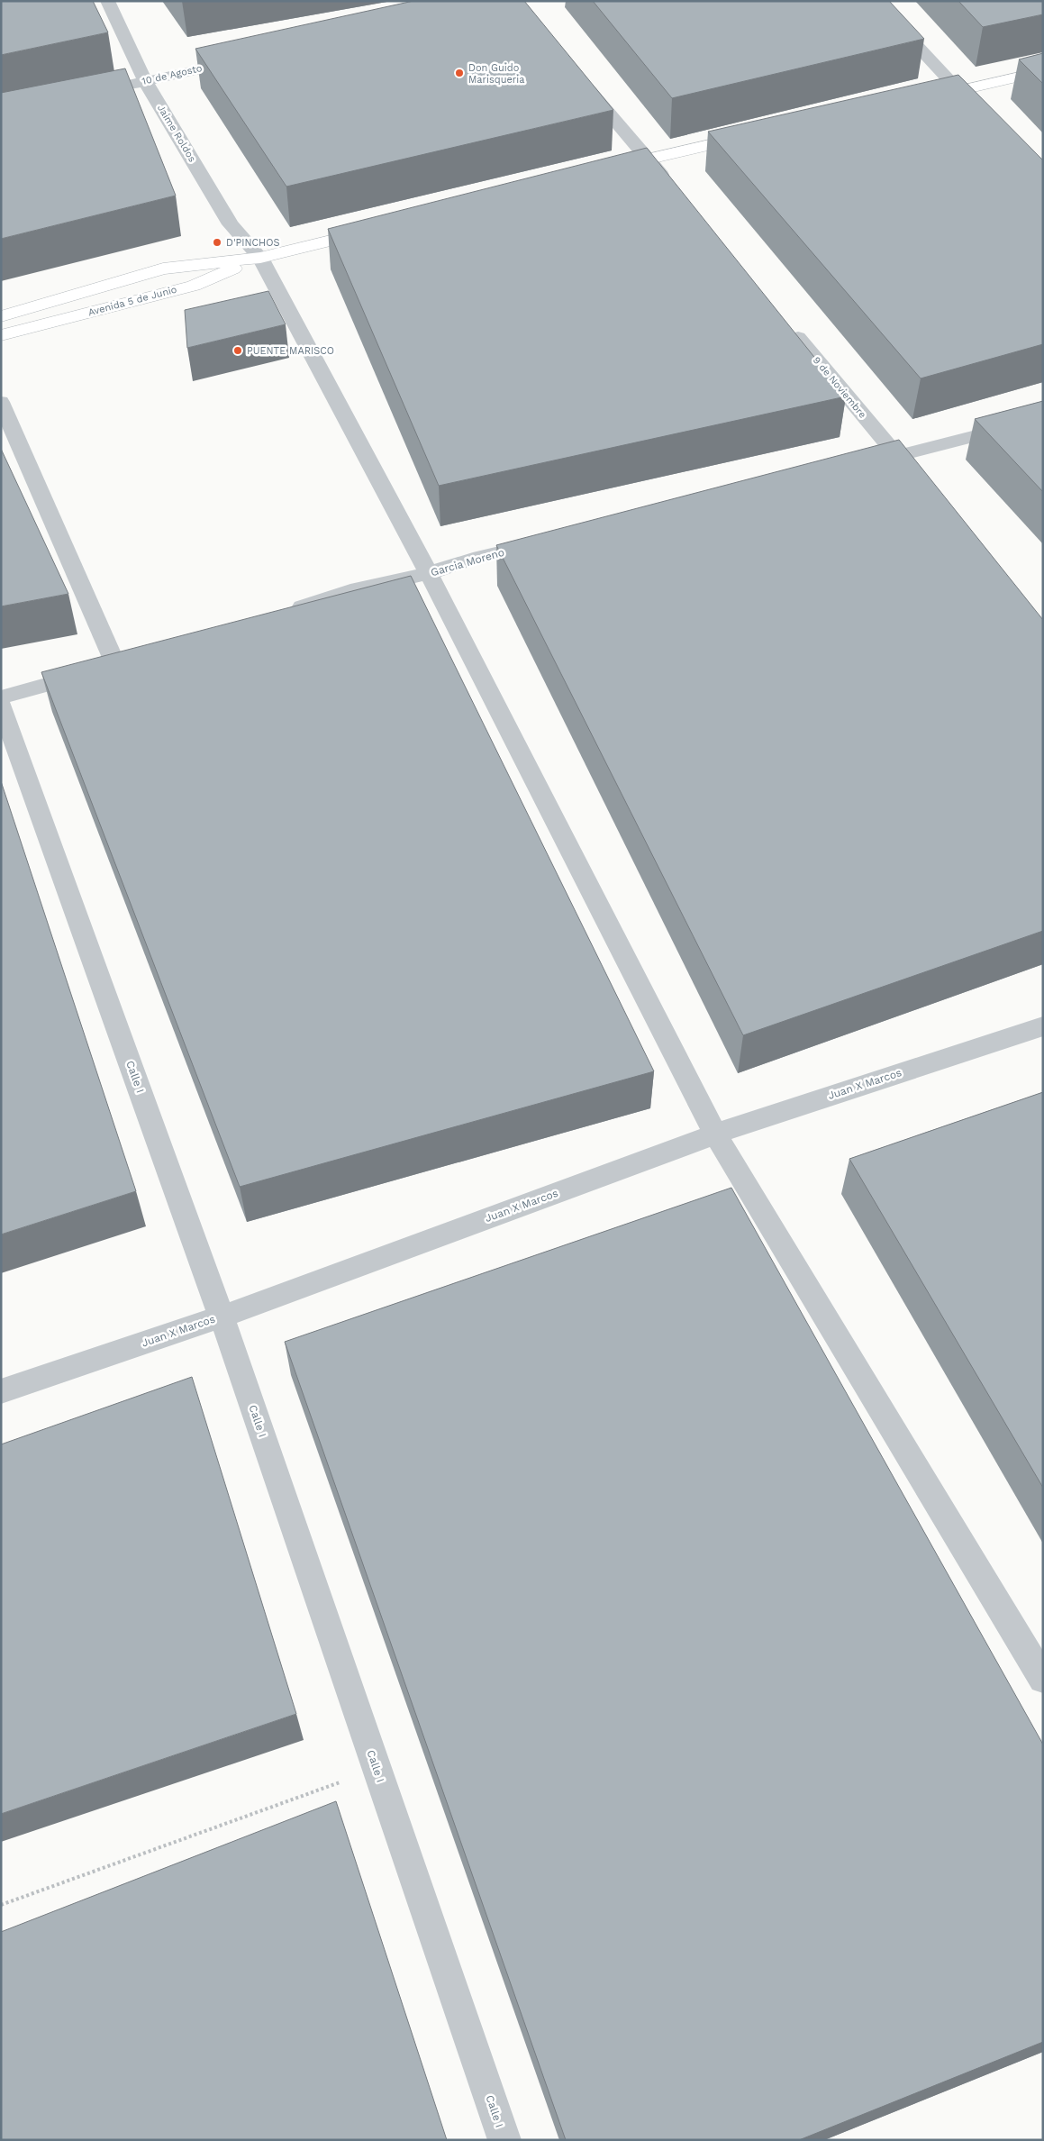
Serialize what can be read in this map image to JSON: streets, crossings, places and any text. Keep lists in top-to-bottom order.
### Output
{
  "streets": {
    "main road": ["Avenida 5 de Junio"],
    "street": [
      "10 de Agosto",
      "Jaime Roldos",
      "9 de Noviembre",
      "Garcia Moreno",
      "Calle I",
      "Juan X Marcos"
    ]
  },
  "crossings": [
    ["10 de Agosto", "Jaime Roldos"],
    ["Jaime Roldos", "Avenida 5 de Junio"],
    ["Jaime Roldos", "Garcia Moreno"],
    ["Jaime Roldos", "Juan X Marcos"],
    ["Calle I", "Juan X Marcos"]
  ],
  "places": ["Don Guido Marisqueria", "D'PINCHOS", "PUENTE MARISCO"]
}
